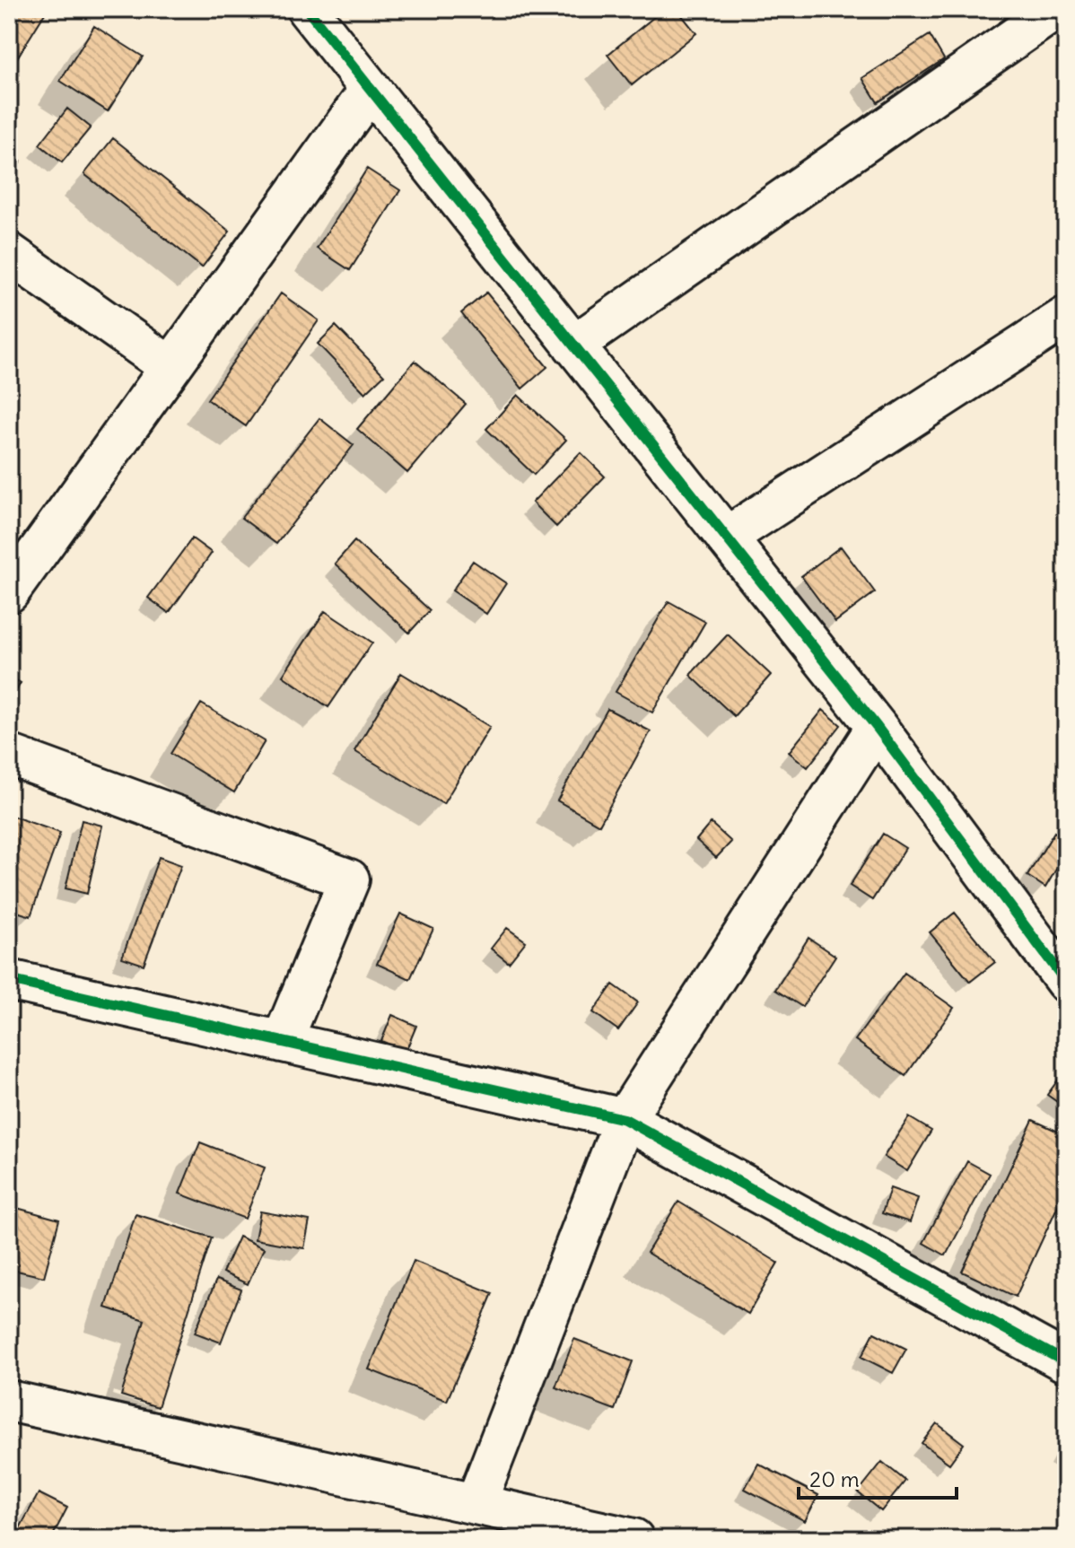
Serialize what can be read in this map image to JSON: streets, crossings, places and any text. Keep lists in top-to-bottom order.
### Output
{
  "scale_bar": "20 m"
}
